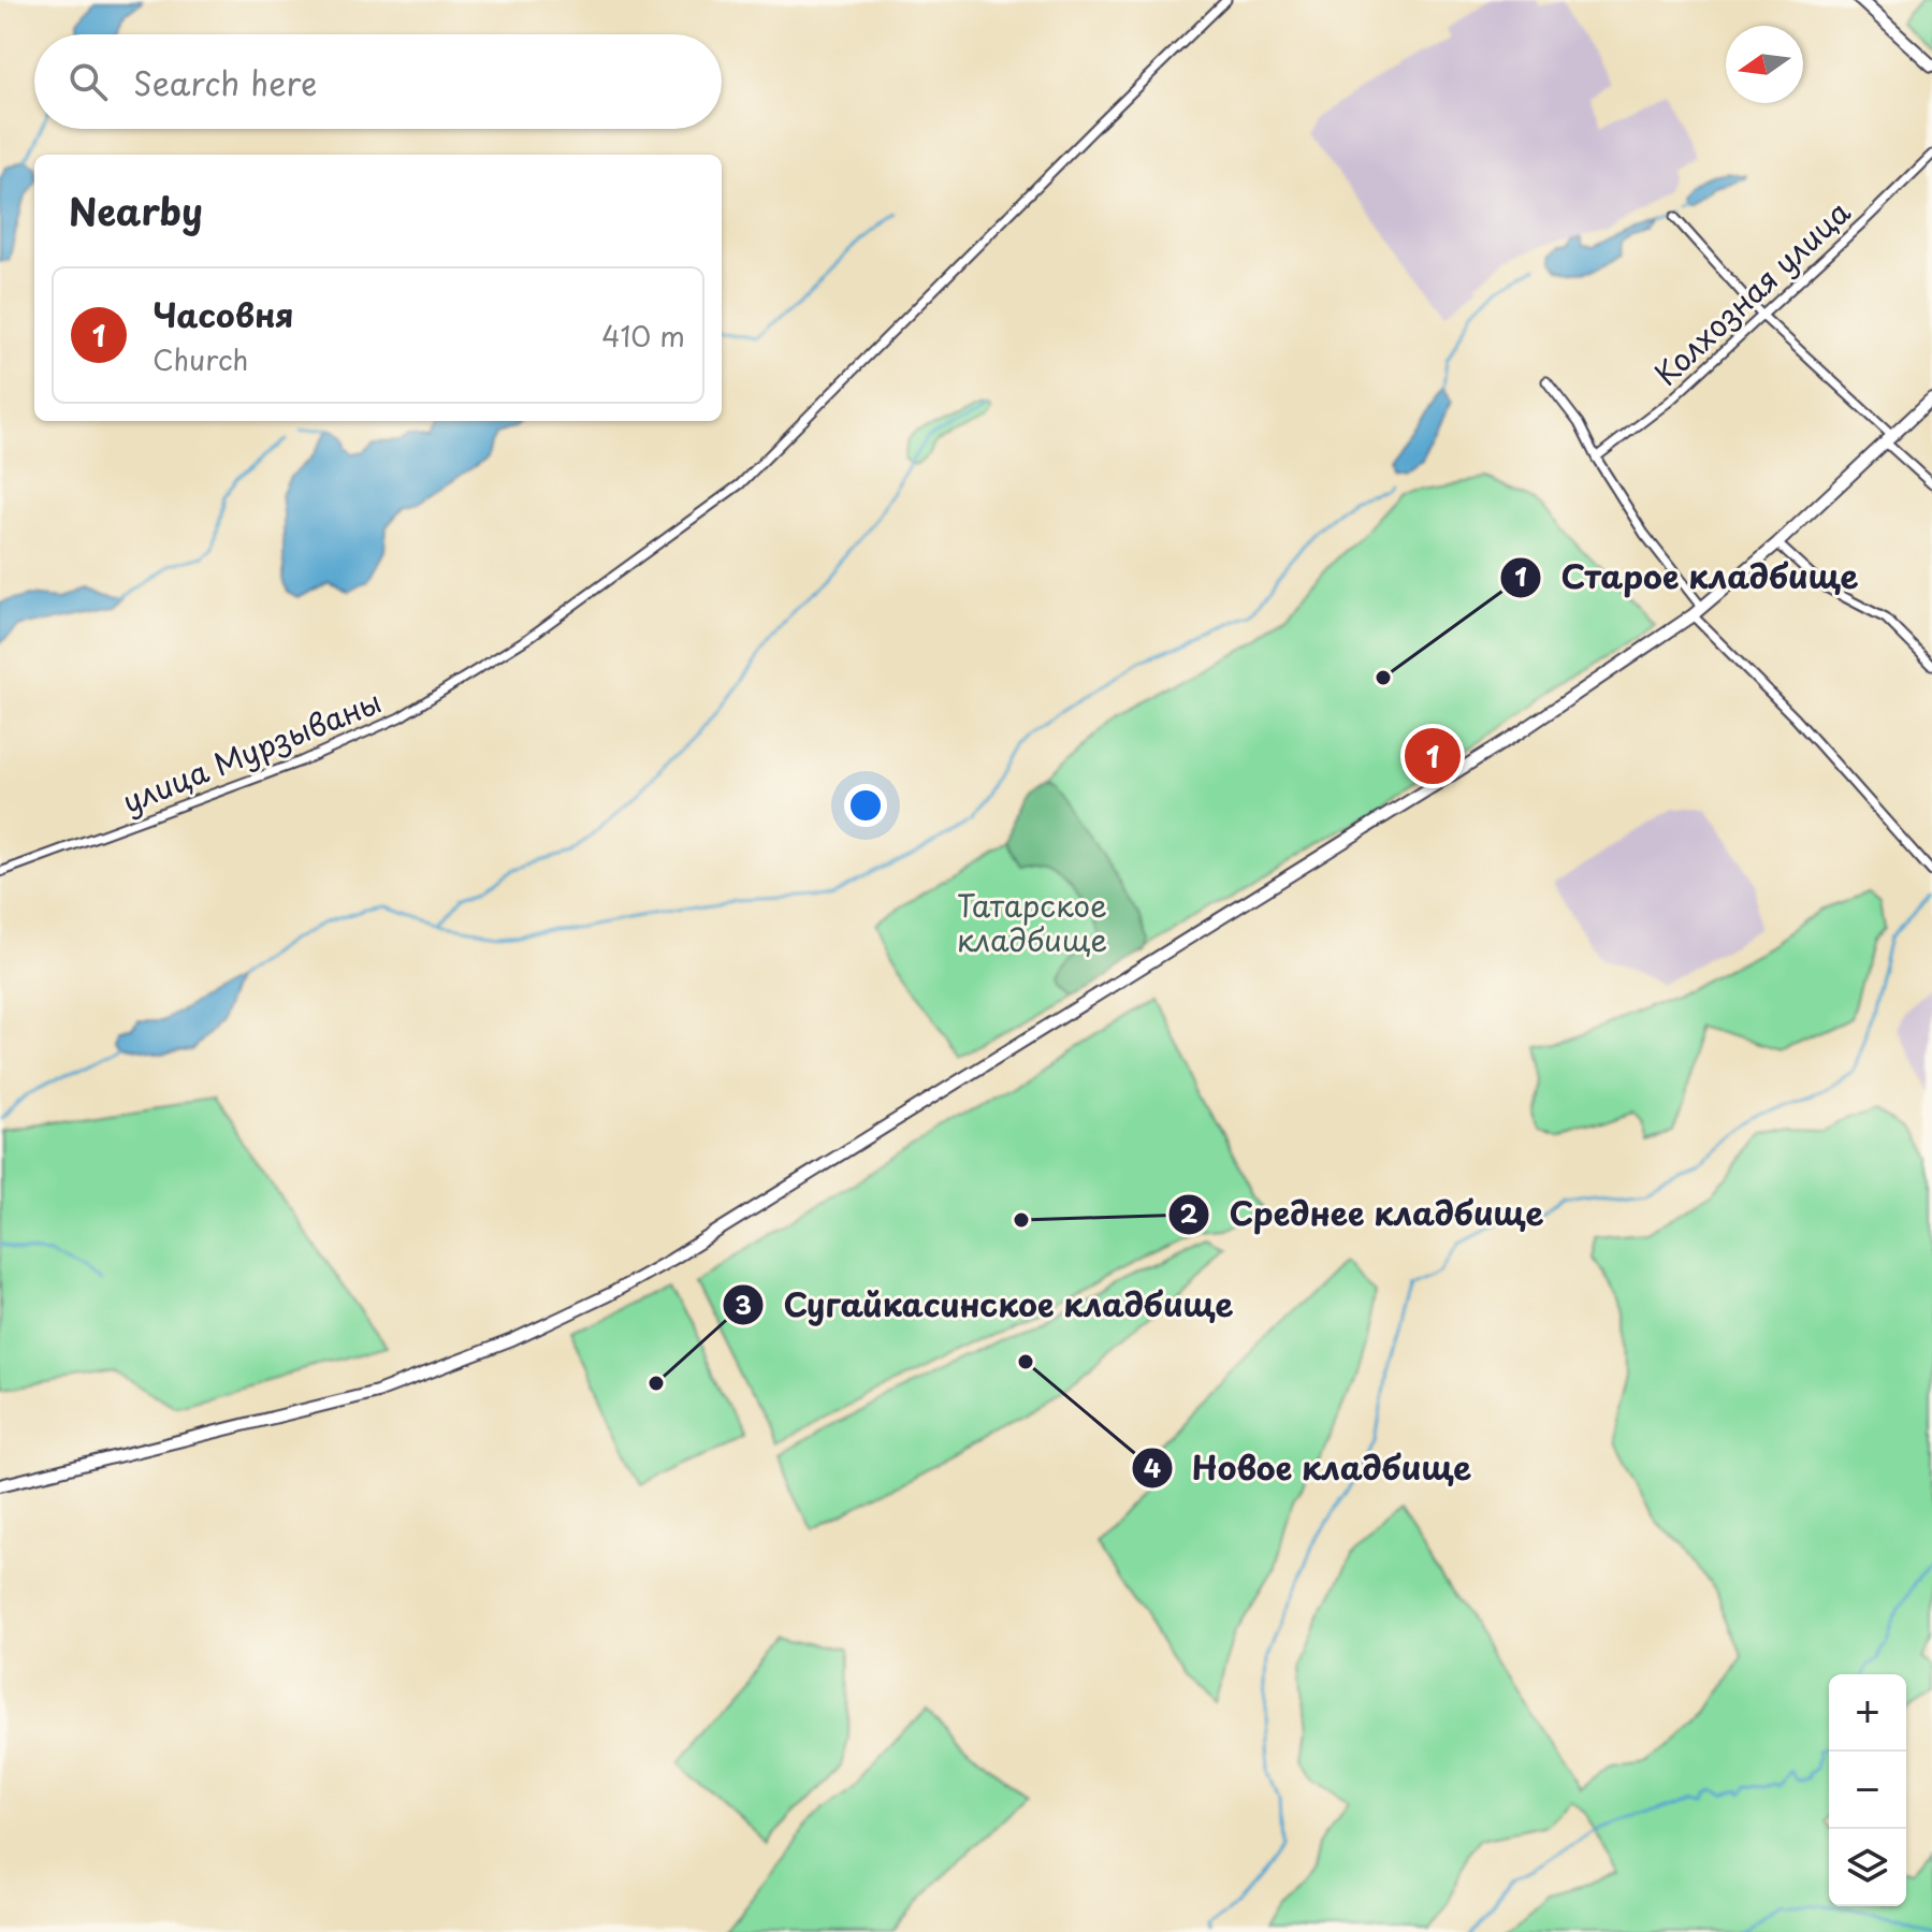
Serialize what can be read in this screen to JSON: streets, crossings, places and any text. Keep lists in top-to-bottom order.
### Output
{
  "streets": {
    "street": ["Колхозная улица", "улица Мурзываны"]
  },
  "parks": ["Татарское кладбище"],
  "places": [
    "Старое кладбище",
    "Среднее кладбище",
    "Новое кладбище",
    "Сугайкасинское кладбище"
  ],
  "north": "left",
  "page": {
    "search": "Search here",
    "heading": "Nearby",
    "list": [
      {
        "mark": "1",
        "name": "Часовня",
        "note": "Church",
        "value": "410 m"
      }
    ],
    "pins": "1",
    "map_buttons": ["+", "−"]
  }
}
